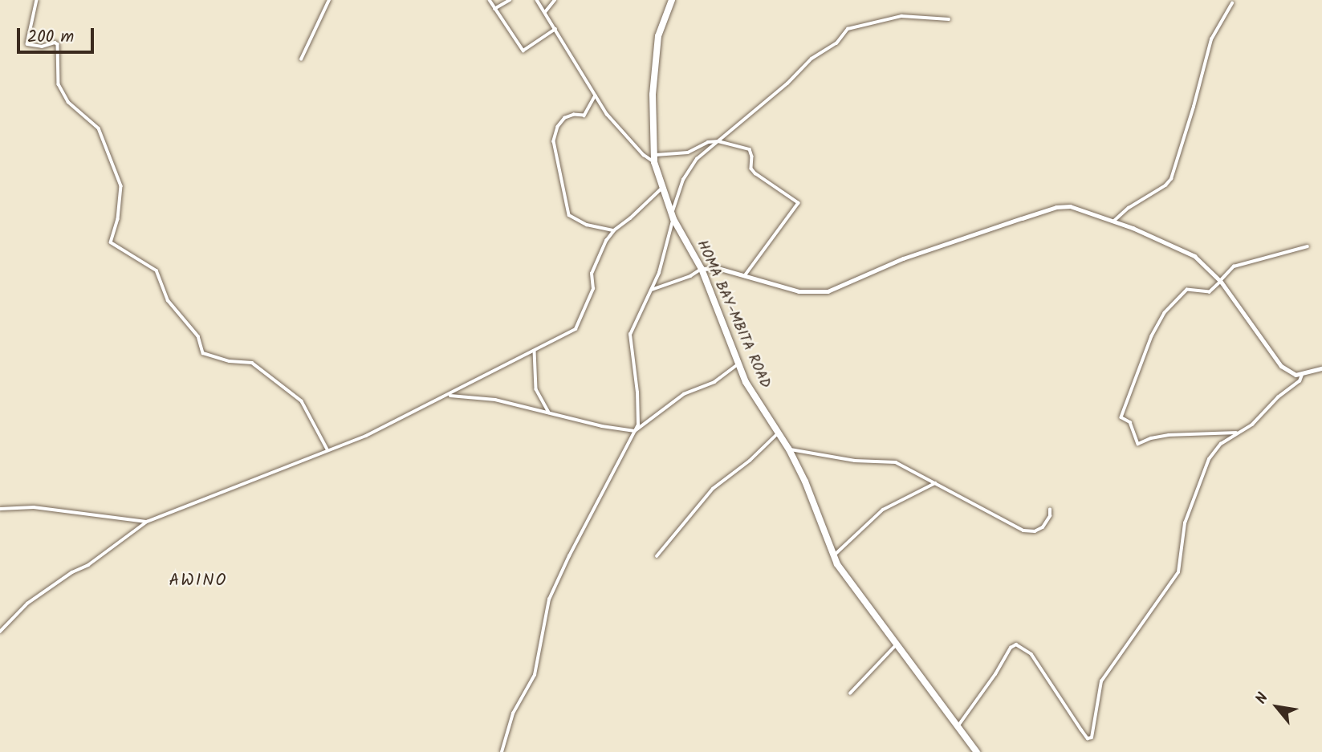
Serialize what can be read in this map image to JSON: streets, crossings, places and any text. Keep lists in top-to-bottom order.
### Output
{
  "streets": {
    "highway": ["HOMA BAY-MBITA ROAD"]
  },
  "districts": ["AWINO"],
  "scale_bar": "200 m",
  "north": "top left"
}
